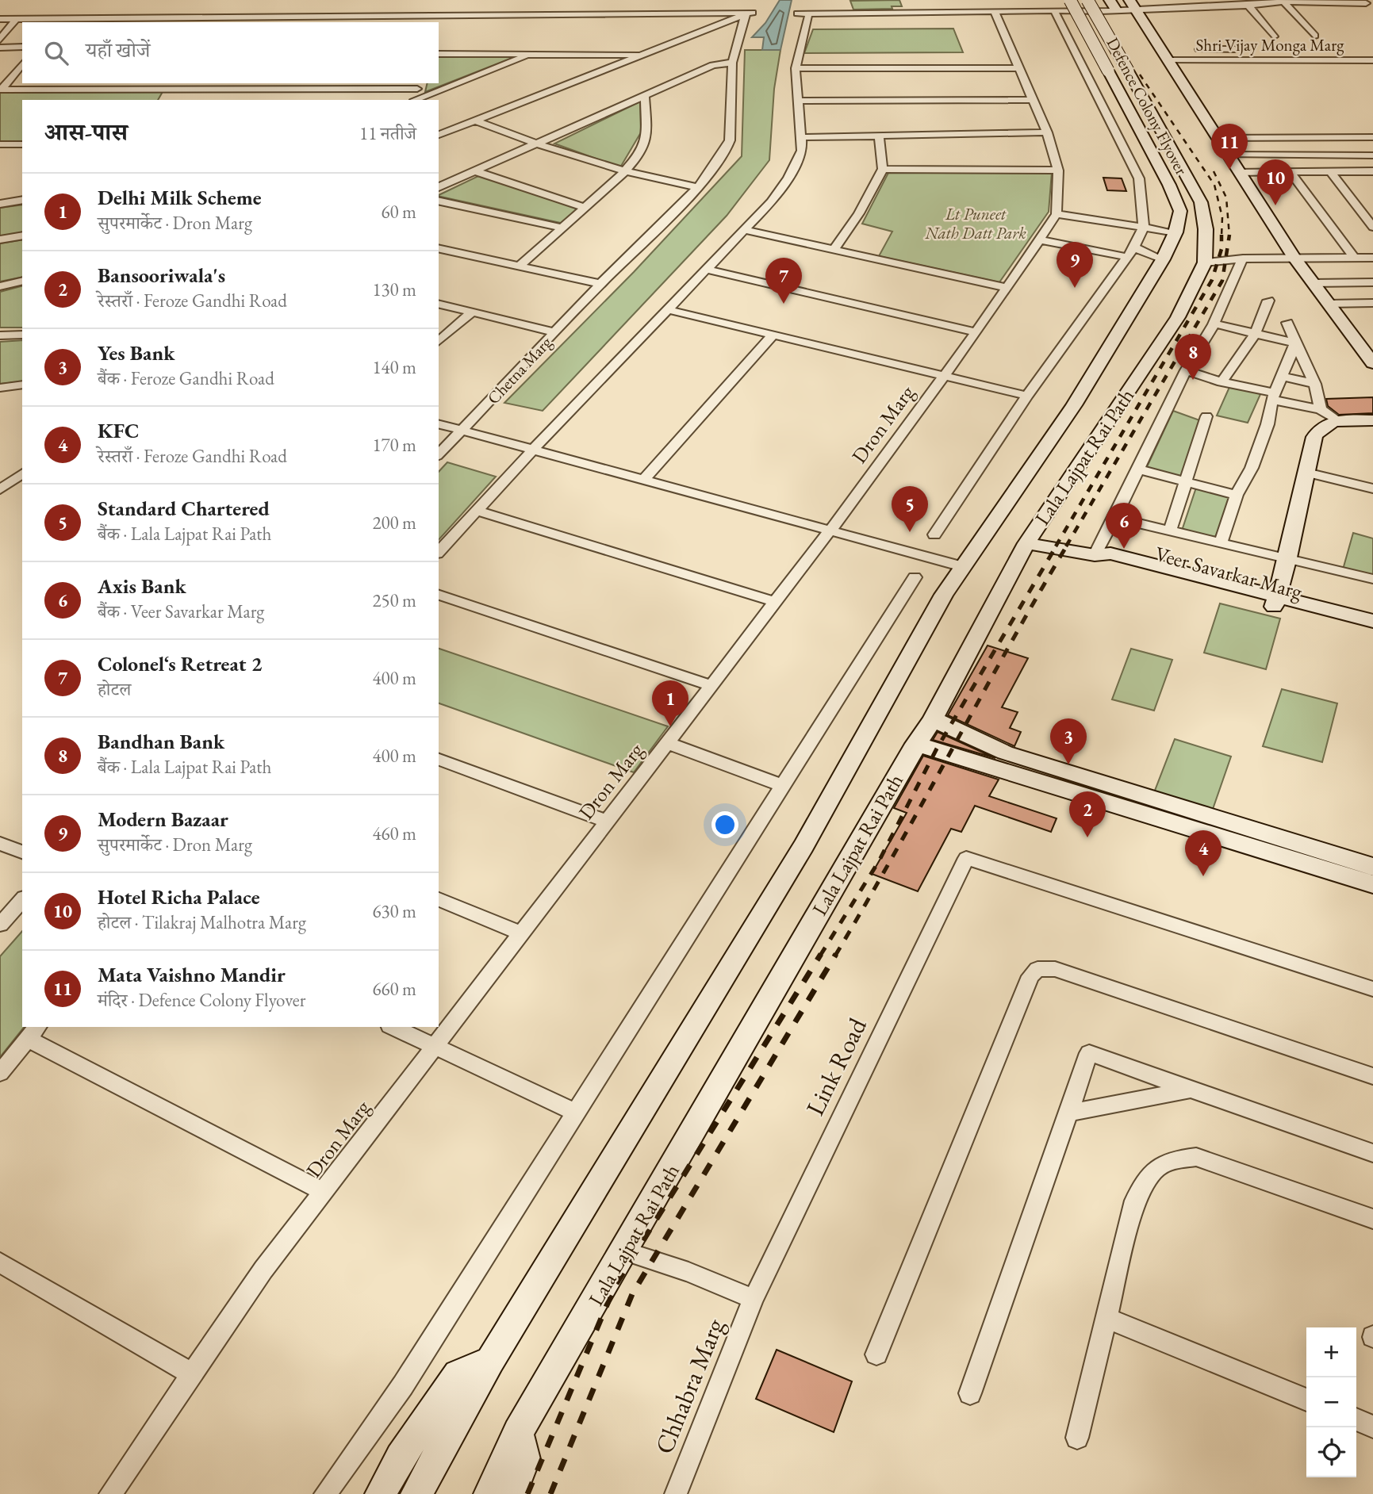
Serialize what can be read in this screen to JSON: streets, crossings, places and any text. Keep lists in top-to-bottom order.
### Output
{
  "streets": {
    "main road": ["Defence Colony Flyover", "Lala Lajpat Rai Path", "Veer Savarkar Marg"],
    "street": [
      "Shri Vijay Monga Marg",
      "Chetna Marg",
      "Dron Marg",
      "Link Road",
      "Chhabra Marg"
    ]
  },
  "crossings": [
    ["Defence Colony Flyover", "Lala Lajpat Rai Path"],
    ["Lala Lajpat Rai Path", "Veer Savarkar Marg"],
    ["Link Road", "Chhabra Marg"]
  ],
  "parks": ["Lt Puneet Nath Datt Park"],
  "page": {
    "search": "यहाँ खोजें",
    "heading": ["आस-पास", "11 नतीजे"],
    "pins": [
      "11",
      "10",
      "9",
      "7",
      "8",
      "5",
      "6",
      "1",
      "3",
      "2",
      "4"
    ],
    "list": [
      {
        "mark": "1",
        "name": "Delhi Milk Scheme",
        "note": "सुपरमार्केट · Dron Marg",
        "value": "60 m"
      },
      {
        "mark": "2",
        "name": "Bansooriwala's",
        "note": "रेस्तराँ · Feroze Gandhi Road",
        "value": "130 m"
      },
      {
        "mark": "3",
        "name": "Yes Bank",
        "note": "बैंक · Feroze Gandhi Road",
        "value": "140 m"
      },
      {
        "mark": "4",
        "name": "KFC",
        "note": "रेस्तराँ · Feroze Gandhi Road",
        "value": "170 m"
      },
      {
        "mark": "5",
        "name": "Standard Chartered",
        "note": "बैंक · Lala Lajpat Rai Path",
        "value": "200 m"
      },
      {
        "mark": "6",
        "name": "Axis Bank",
        "note": "बैंक · Veer Savarkar Marg",
        "value": "250 m"
      },
      {
        "mark": "7",
        "name": "Colonel‘s Retreat 2",
        "note": "होटल",
        "value": "400 m"
      },
      {
        "mark": "8",
        "name": "Bandhan Bank",
        "note": "बैंक · Lala Lajpat Rai Path",
        "value": "400 m"
      },
      {
        "mark": "9",
        "name": "Modern Bazaar",
        "note": "सुपरमार्केट · Dron Marg",
        "value": "460 m"
      },
      {
        "mark": "10",
        "name": "Hotel Richa Palace",
        "note": "होटल · Tilakraj Malhotra Marg",
        "value": "630 m"
      },
      {
        "mark": "11",
        "name": "Mata Vaishno Mandir",
        "note": "मंदिर · Defence Colony Flyover",
        "value": "660 m"
      }
    ],
    "map_buttons": ["+", "−"]
  }
}
